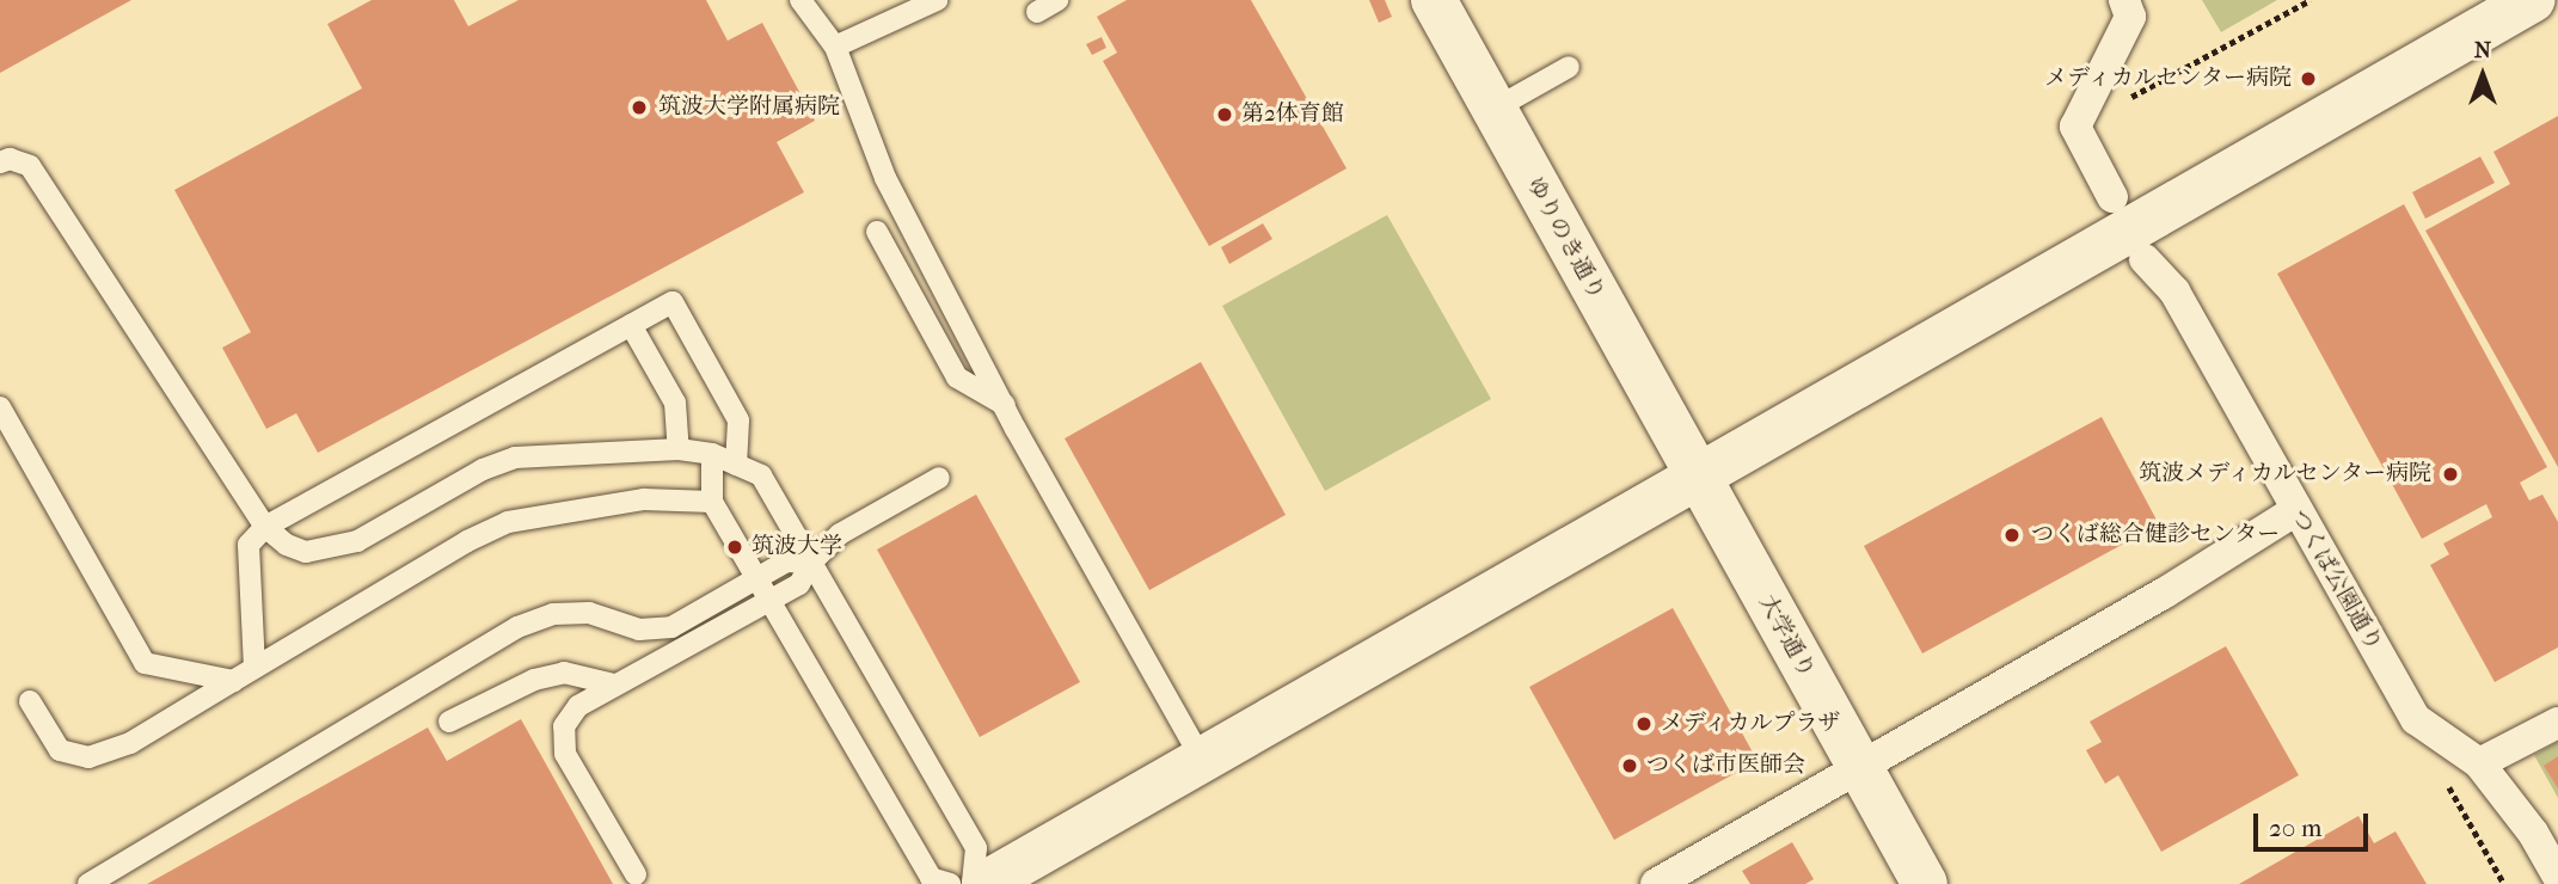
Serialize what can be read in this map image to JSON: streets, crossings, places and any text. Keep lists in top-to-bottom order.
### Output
{
  "streets": {
    "street": ["ゆりのき通り", "つくば公園通り", "大学通り"]
  },
  "crossings": [
    ["ゆりのき通り", "大学通り"]
  ],
  "places": [
    "メディカルセンター病院",
    "筑波大学附属病院",
    "第2体育館",
    "筑波メディカルセンター病院",
    "つくば総合健診センター",
    "筑波大学",
    "メディカルプラザ",
    "つくば市医師会"
  ],
  "scale_bar": "20 m",
  "north": "top"
}
